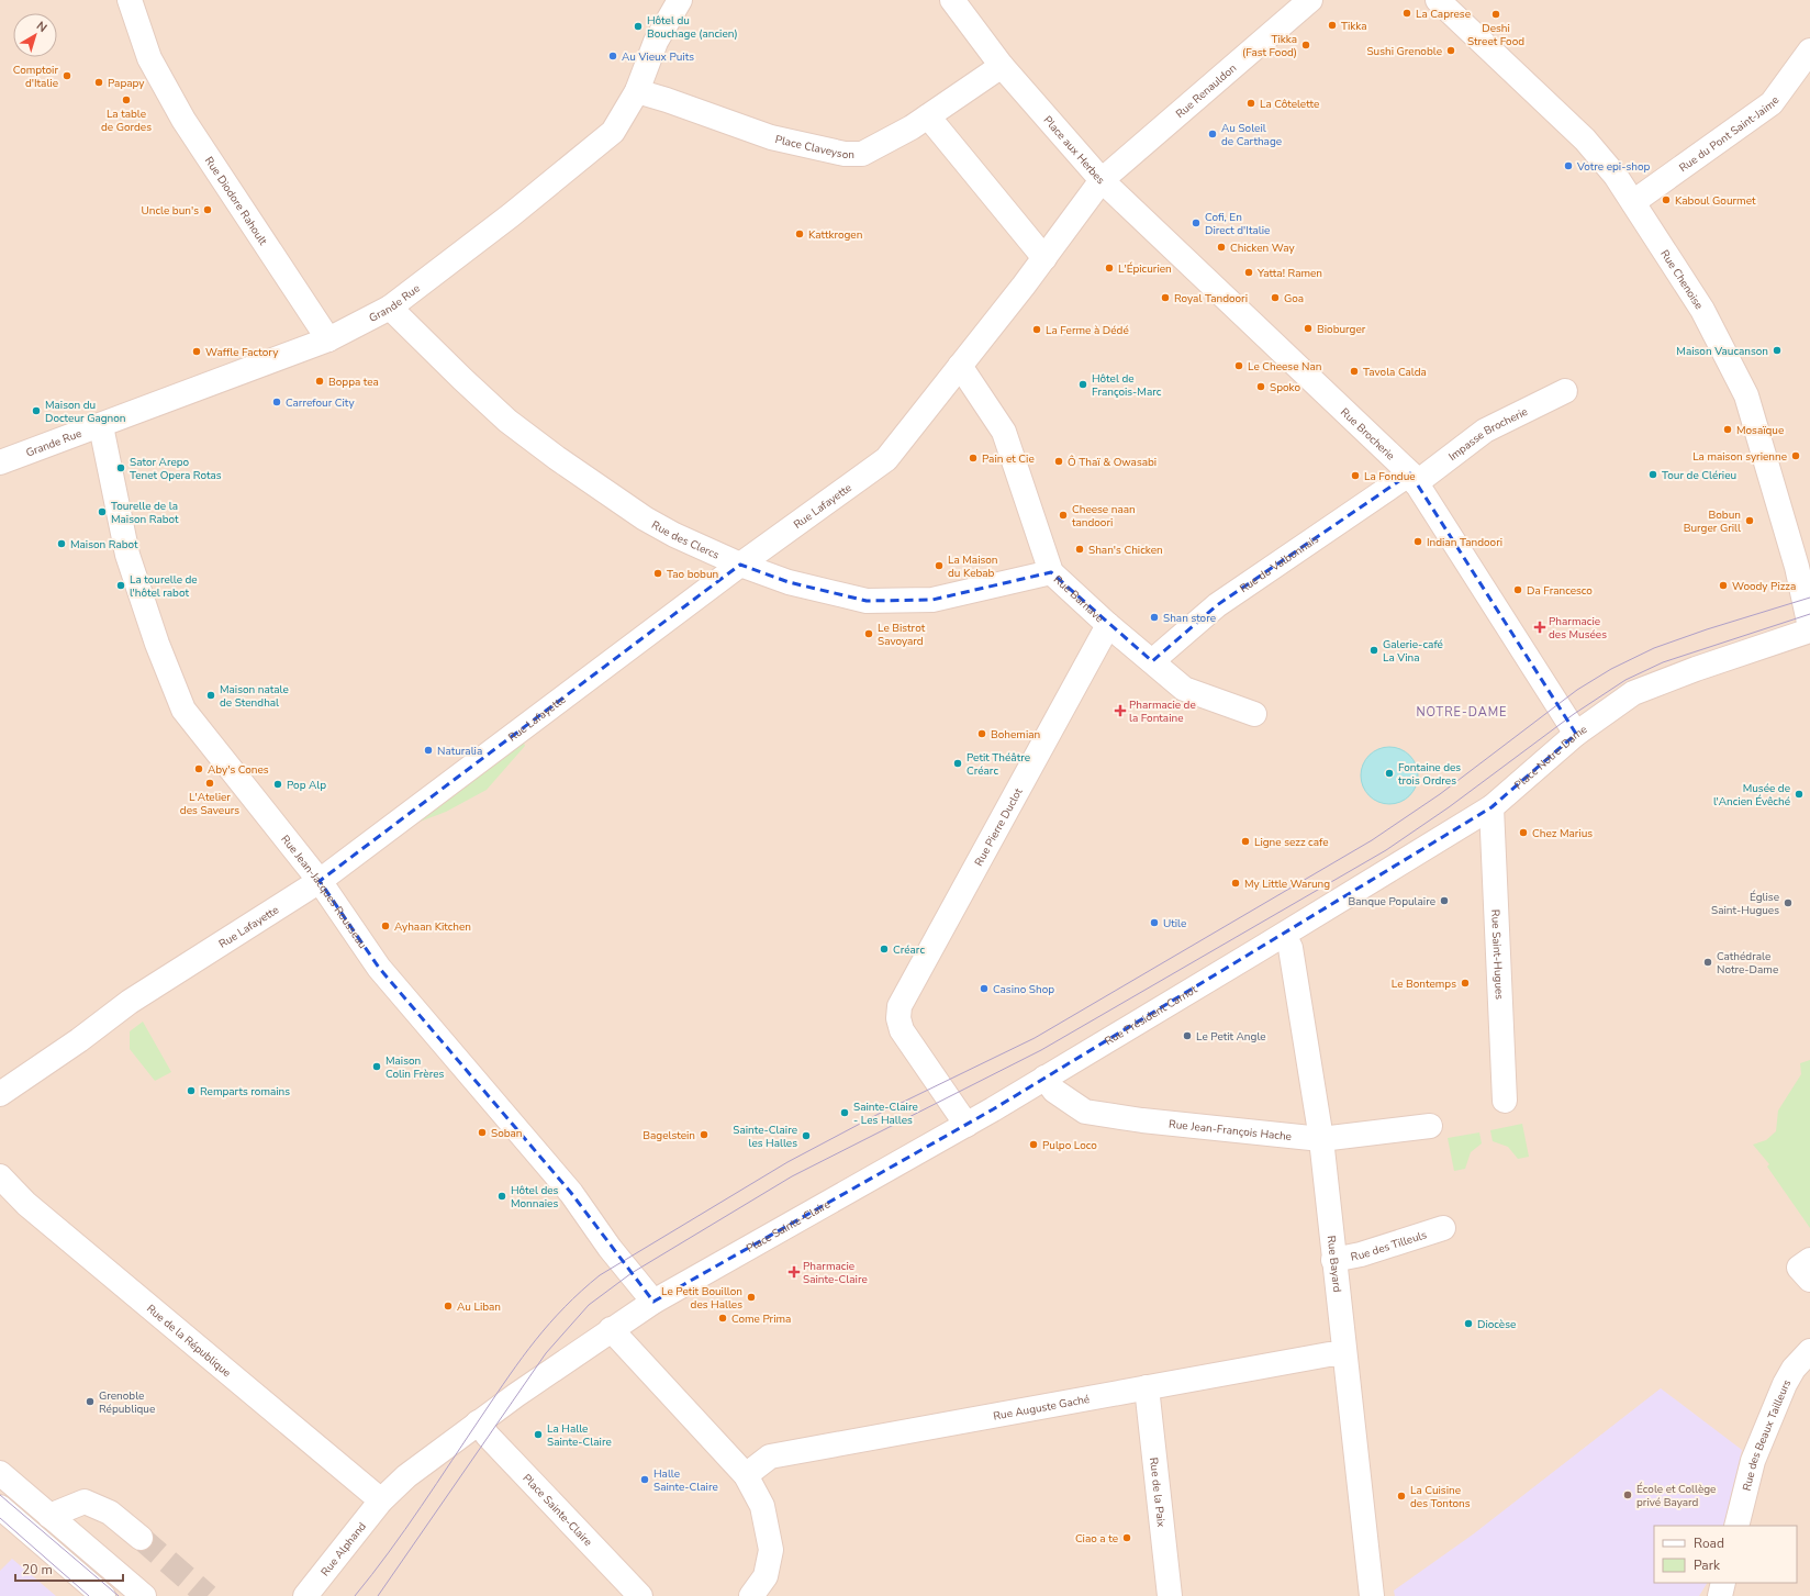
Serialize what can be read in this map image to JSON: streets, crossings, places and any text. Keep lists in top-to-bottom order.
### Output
{
  "streets": {
    "street": [
      "Rue Renauldon",
      "Rue du Pont Saint-Jaime",
      "Place Claveyson",
      "Place aux Herbes",
      "Rue Diodore Rahoult",
      "Rue Chenoise",
      "Grande Rue",
      "Rue Brocherie",
      "Impasse Brocherie",
      "Rue Lafayette",
      "Rue des Clercs",
      "Rue du Valbonnais",
      "Rue Barnave",
      "Place Notre-Dame",
      "Rue Pierre Duclot",
      "Rue Jean-Jacques Rousseau",
      "Rue Saint-Hugues",
      "Rue Président Carnot",
      "Rue Jean-François Hache",
      "Place Sainte-Claire",
      "Rue des Tilleuls",
      "Rue Bayard",
      "Rue de la République",
      "Rue Auguste Gaché",
      "Rue des Beaux Tailleurs",
      "Rue de la Paix",
      "Rue Alphand"
    ]
  },
  "crossings": [
    ["Rue Renauldon", "Place aux Herbes"],
    ["Rue Renauldon", "Rue Brocherie"],
    ["Rue du Pont Saint-Jaime", "Rue Chenoise"],
    ["Place Claveyson", "Place aux Herbes"],
    ["Place Claveyson", "Grande Rue"],
    ["Place aux Herbes", "Rue Brocherie"],
    ["Place aux Herbes", "Rue Lafayette"],
    ["Rue Diodore Rahoult", "Grande Rue"],
    ["Rue Chenoise", "Place Notre-Dame"],
    ["Grande Rue", "Rue des Clercs"],
    ["Grande Rue", "Rue Jean-Jacques Rousseau"],
    ["Rue Brocherie", "Impasse Brocherie"],
    ["Rue Brocherie", "Rue du Valbonnais"],
    ["Rue Brocherie", "Place Notre-Dame"],
    ["Impasse Brocherie", "Rue du Valbonnais"],
    ["Rue Lafayette", "Rue des Clercs"],
    ["Rue Lafayette", "Rue Barnave"],
    ["Rue Lafayette", "Rue Jean-Jacques Rousseau"],
    ["Rue des Clercs", "Rue Barnave"],
    ["Rue du Valbonnais", "Rue Barnave"],
    ["Rue Barnave", "Rue Pierre Duclot"],
    ["Place Notre-Dame", "Rue Saint-Hugues"],
    ["Place Notre-Dame", "Rue Président Carnot"],
    ["Rue Pierre Duclot", "Place Sainte-Claire"],
    ["Rue Jean-Jacques Rousseau", "Place Sainte-Claire"],
    ["Rue Président Carnot", "Rue Jean-François Hache"],
    ["Rue Président Carnot", "Place Sainte-Claire"],
    ["Rue Président Carnot", "Rue Bayard"],
    ["Rue Jean-François Hache", "Rue Bayard"],
    ["Place Sainte-Claire", "Rue de la République"],
    ["Place Sainte-Claire", "Rue Alphand"],
    ["Rue des Tilleuls", "Rue Bayard"],
    ["Rue Bayard", "Rue Auguste Gaché"],
    ["Rue de la République", "Rue Alphand"],
    ["Rue Auguste Gaché", "Rue de la Paix"]
  ],
  "districts": ["NOTRE-DAME"],
  "places": {
    "other": [
      "La Caprese",
      "Deshi Street Food",
      "Tikka",
      "Hôtel du Bouchage (ancien)",
      "Tikka (Fast Food)",
      "Sushi Grenoble",
      "Au Vieux Puits",
      "Comptoir d'Italie",
      "Papapy",
      "La table de Gordes",
      "La Côtelette",
      "Au Soleil de Carthage",
      "Votre epi-shop",
      "Kaboul Gourmet",
      "Uncle bun's",
      "Cofi, En Direct d'Italie",
      "Kattkrogen",
      "Chicken Way",
      "L'Épicurien",
      "Yatta! Ramen",
      "Royal Tandoori",
      "Goa",
      "Bioburger",
      "La Ferme à Dédé",
      "Maison Vaucanson",
      "Waffle Factory",
      "Le Cheese Nan",
      "Tavola Calda",
      "Boppa tea",
      "Hôtel de François-Marc",
      "Spoko",
      "Carrefour City",
      "Maison du Docteur Gagnon",
      "Mosaïque",
      "La maison syrienne",
      "Pain et Cie",
      "Ô Thaï & Owasabi",
      "Sator Arepo Tenet Opera Rotas",
      "Tour de Clérieu",
      "La Fondue",
      "Tourelle de la Maison Rabot",
      "Cheese naan tandoori",
      "Bobun Burger Grill",
      "Indian Tandoori",
      "Maison Rabot",
      "Shan's Chicken",
      "La Maison du Kebab",
      "Tao bobun",
      "La tourelle de l'hôtel rabot",
      "Woody Pizza",
      "Da Francesco",
      "Shan store",
      "Le Bistrot Savoyard",
      "Galerie-café La Vina",
      "Maison natale de Stendhal",
      "Bohemian",
      "Naturalia",
      "Petit Théâtre Créarc",
      "Aby's Cones",
      "Fontaine des trois Ordres",
      "L'Atelier des Saveurs",
      "Pop Alp",
      "Musée de l'Ancien Évêché",
      "Chez Marius",
      "Ligne sezz cafe",
      "My Little Warung",
      "Banque Populaire",
      "Église Saint-Hugues",
      "Utile",
      "Ayhaan Kitchen",
      "Créarc",
      "Cathédrale Notre-Dame",
      "Le Bontemps",
      "Casino Shop",
      "Le Petit Angle",
      "Maison Colin Frères",
      "Remparts romains",
      "Sainte-Claire - Les Halles",
      "Soban",
      "Bagelstein",
      "Sainte-Claire les Halles",
      "Pulpo Loco",
      "Hôtel des Monnaies",
      "Le Petit Bouillon des Halles",
      "Au Liban",
      "Come Prima",
      "Diocèse",
      "Grenoble République",
      "La Halle Sainte-Claire",
      "Halle Sainte-Claire",
      "École et Collège privé Bayard",
      "La Cuisine des Tontons",
      "Ciao a te"
    ],
    "health": ["Pharmacie des Musées", "Pharmacie de la Fontaine", "Pharmacie Sainte-Claire"]
  },
  "legend": ["Road", "Park"],
  "scale_bar": "20 m",
  "north": "top right"
}
